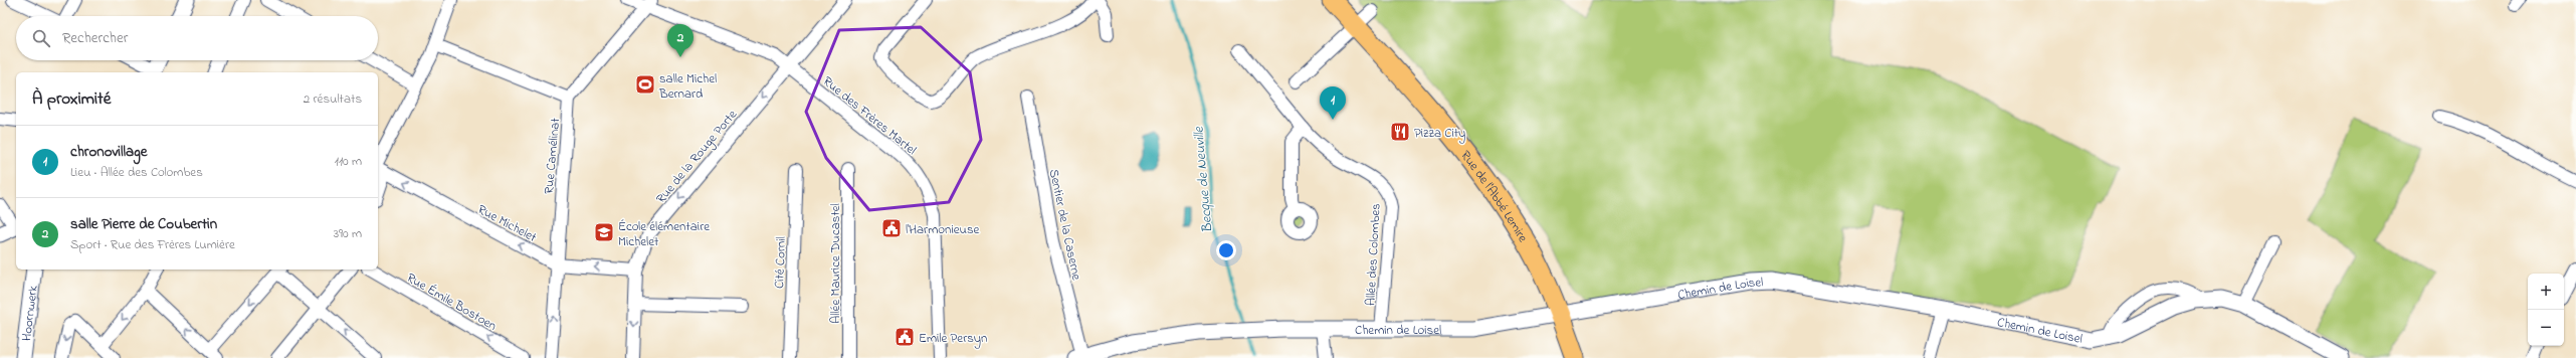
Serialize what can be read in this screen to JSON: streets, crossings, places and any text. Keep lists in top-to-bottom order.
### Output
{
  "streets": {
    "main road": ["Rue de l'Abbé Lemire"],
    "street": [
      "Rue des Frères Martel",
      "Rue Camélinat",
      "Rue de la Rouge Porte",
      "Rue Michelet",
      "Sentier de la Caserne",
      "Allée des Colombes",
      "Cité Cornil",
      "Allée Maurice Ducastel",
      "Chemin de Loisel",
      "Rue Émile Bostoen",
      "Hoornwerk"
    ]
  },
  "crossings": [
    ["Rue des Frères Martel", "Rue de la Rouge Porte"],
    ["Rue Camélinat", "Rue Michelet"],
    ["Rue de la Rouge Porte", "Rue Michelet"],
    ["Rue de l'Abbé Lemire", "Chemin de Loisel"],
    ["Sentier de la Caserne", "Chemin de Loisel"],
    ["Allée des Colombes", "Chemin de Loisel"]
  ],
  "one_way": [
    "Rue Camélinat",
    "Rue de la Rouge Porte",
    "Rue Michelet",
    "Rue Émile Bostoen"
  ],
  "water": ["Becque de Neuville"],
  "places": {
    "sports": ["salle Michel Bernard"],
    "restaurant": ["Pizza City"],
    "public building": ["l'Harmonieuse", "Emile Persyn"],
    "school or university": ["École élémentaire Michelet"]
  },
  "page": {
    "search": "Rechercher",
    "pins": ["2", "1"],
    "heading": ["À proximité", "2 résultats"],
    "list": [
      {
        "mark": "1",
        "name": "chronovillage",
        "note": "Lieu · Allée des Colombes",
        "value": "110 m"
      },
      {
        "mark": "2",
        "name": "salle Pierre de Coubertin",
        "note": "Sport · Rue des Frères Lumière",
        "value": "390 m"
      }
    ],
    "map_buttons": ["+", "−"]
  }
}
